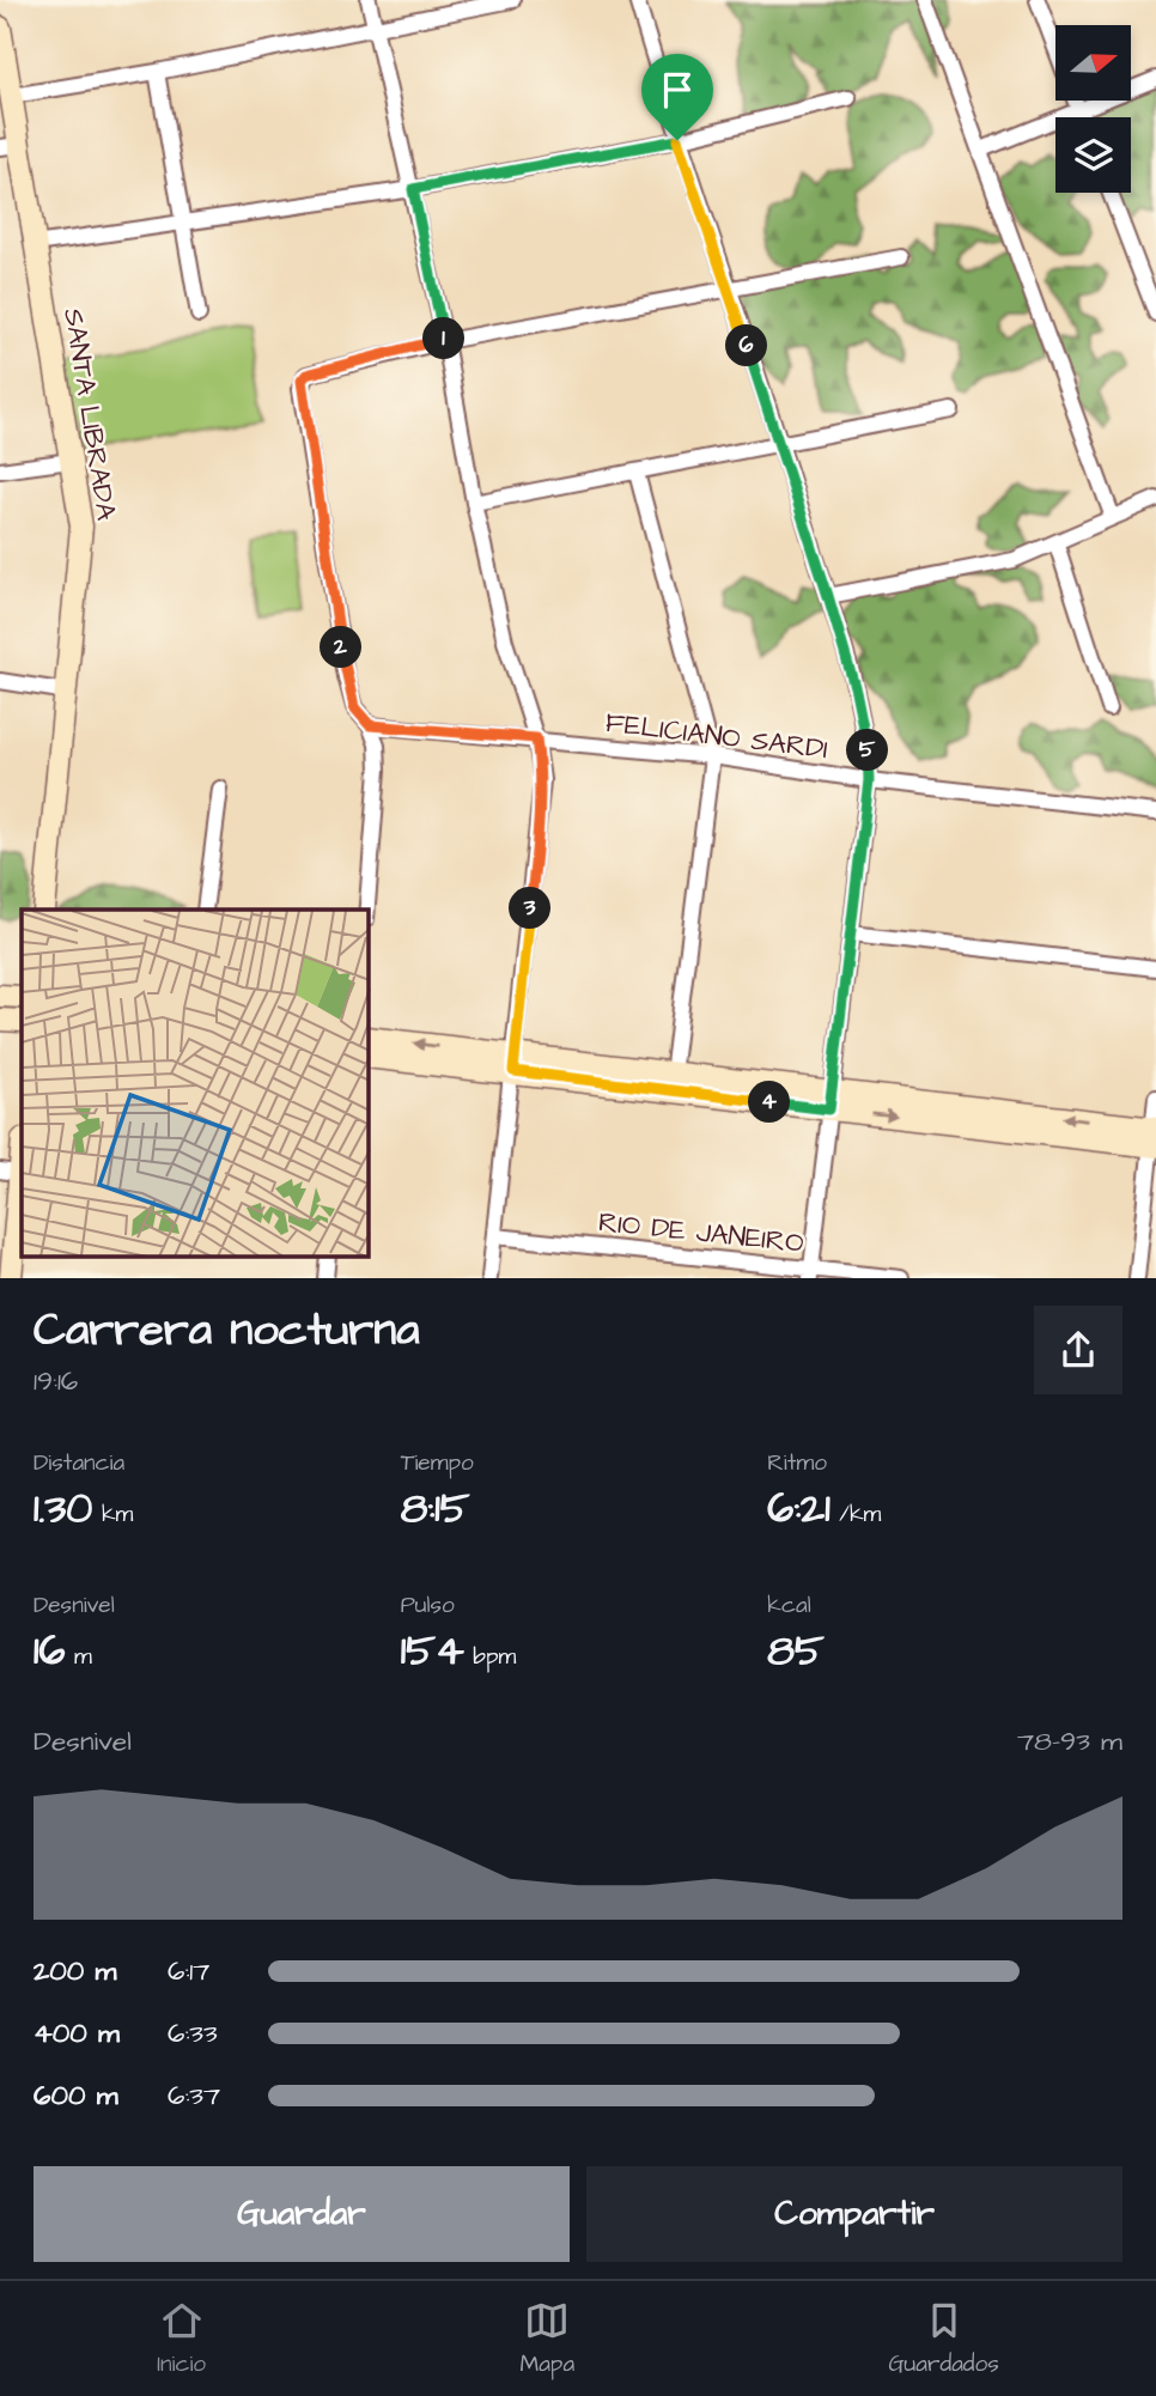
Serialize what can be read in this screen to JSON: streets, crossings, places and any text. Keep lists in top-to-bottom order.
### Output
{
  "streets": {
    "main road": ["SANTA LIBRADA"],
    "street": ["FELICIANO SARDI", "RIO DE JANEIRO"]
  },
  "north": "right",
  "page": {
    "pins": [
      "1",
      "6",
      "2",
      "5",
      "3",
      "4"
    ],
    "heading": ["Carrera nocturna", "19:16"],
    "stats": [
      ["Distancia", "1.30 km"],
      ["Tiempo", "8:15"],
      ["Ritmo", "6:21 /km"],
      ["Desnivel", "16 m"],
      ["Pulso", "154 bpm"],
      ["kcal", "85"]
    ],
    "chart": ["Desnivel", "78–93 m"],
    "list": [
      {
        "name": "200 m",
        "note": "6:17"
      },
      {
        "name": "400 m",
        "note": "6:33"
      },
      {
        "name": "600 m",
        "note": "6:37"
      }
    ],
    "buttons": ["Guardar", "Compartir"],
    "tabs": ["Inicio", "Mapa", "Guardados"]
  }
}
